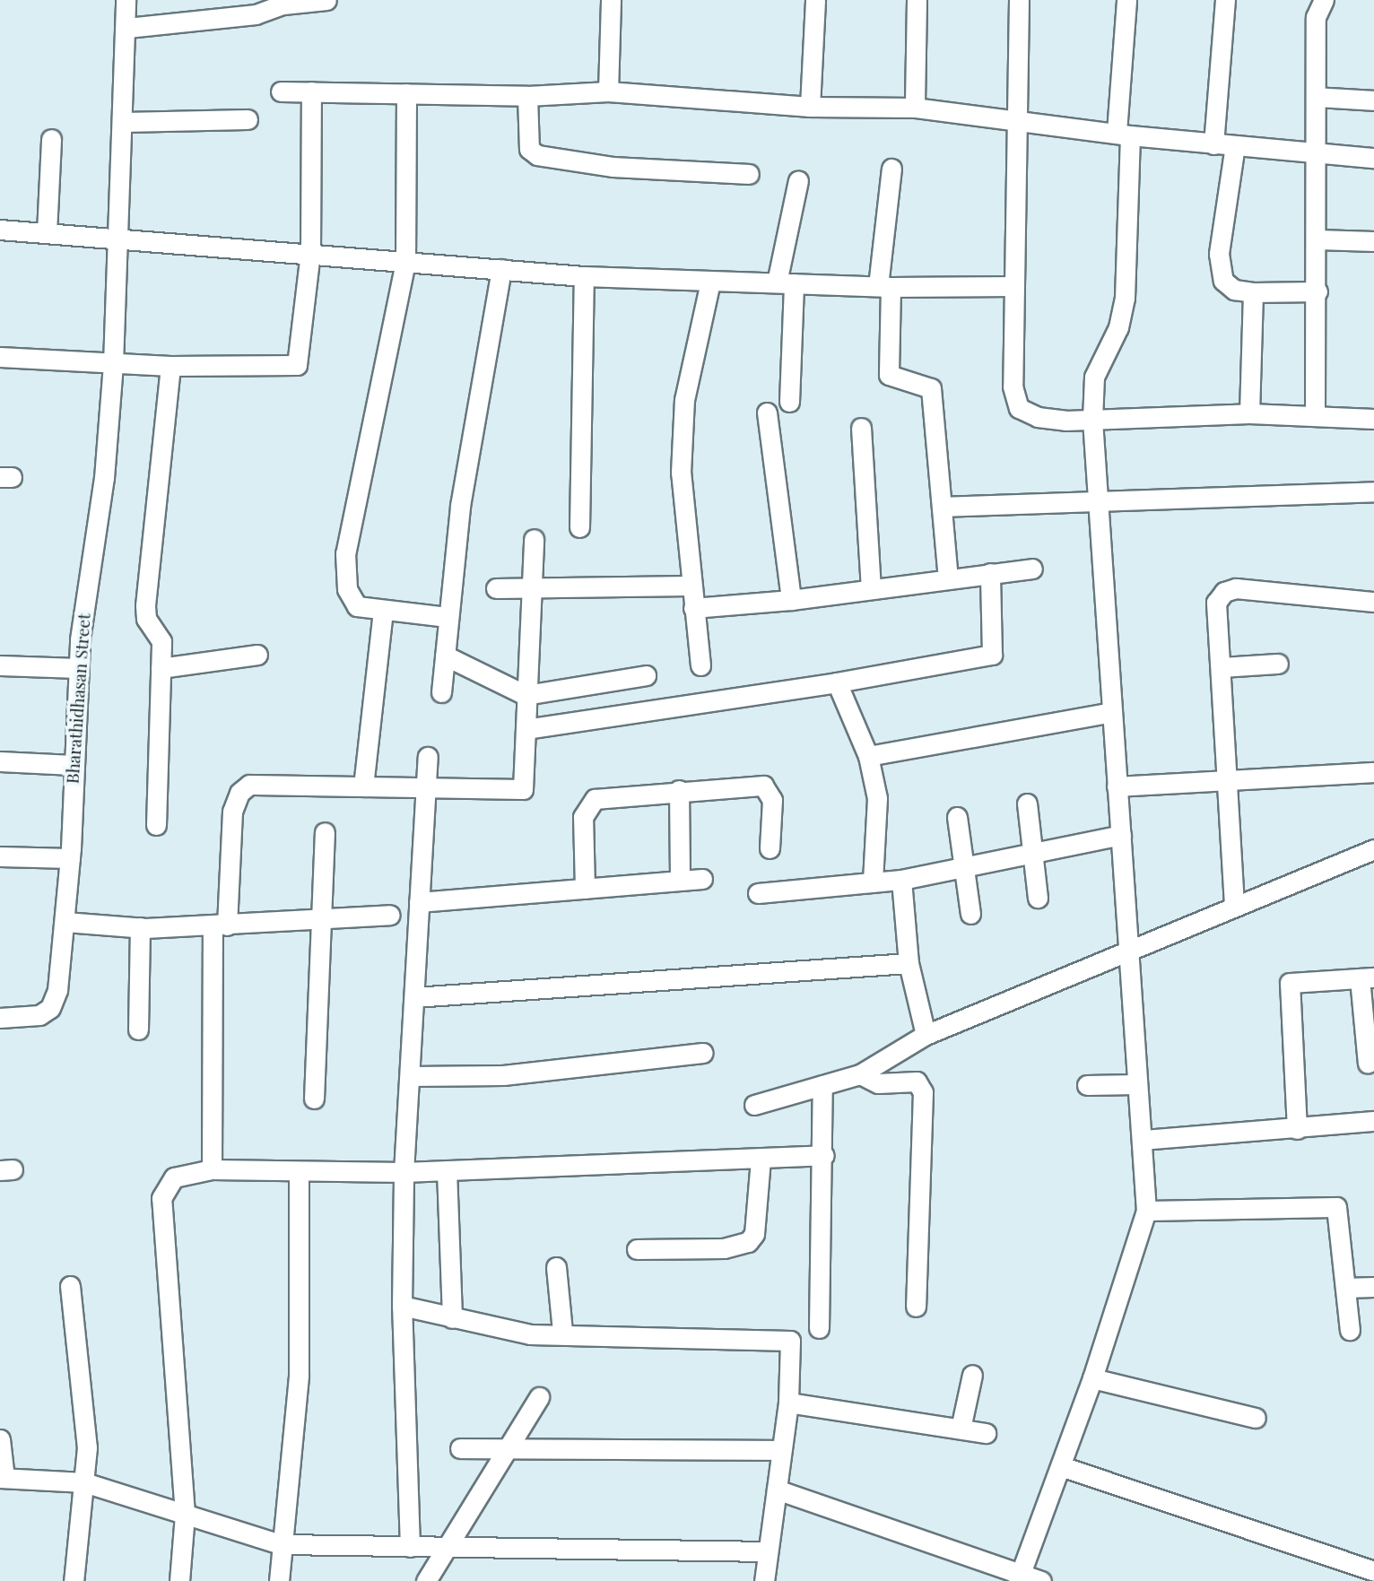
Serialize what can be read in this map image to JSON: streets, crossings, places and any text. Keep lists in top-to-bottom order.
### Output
{
  "streets": {
    "street": ["Bharathidhasan Street"]
  }
}
